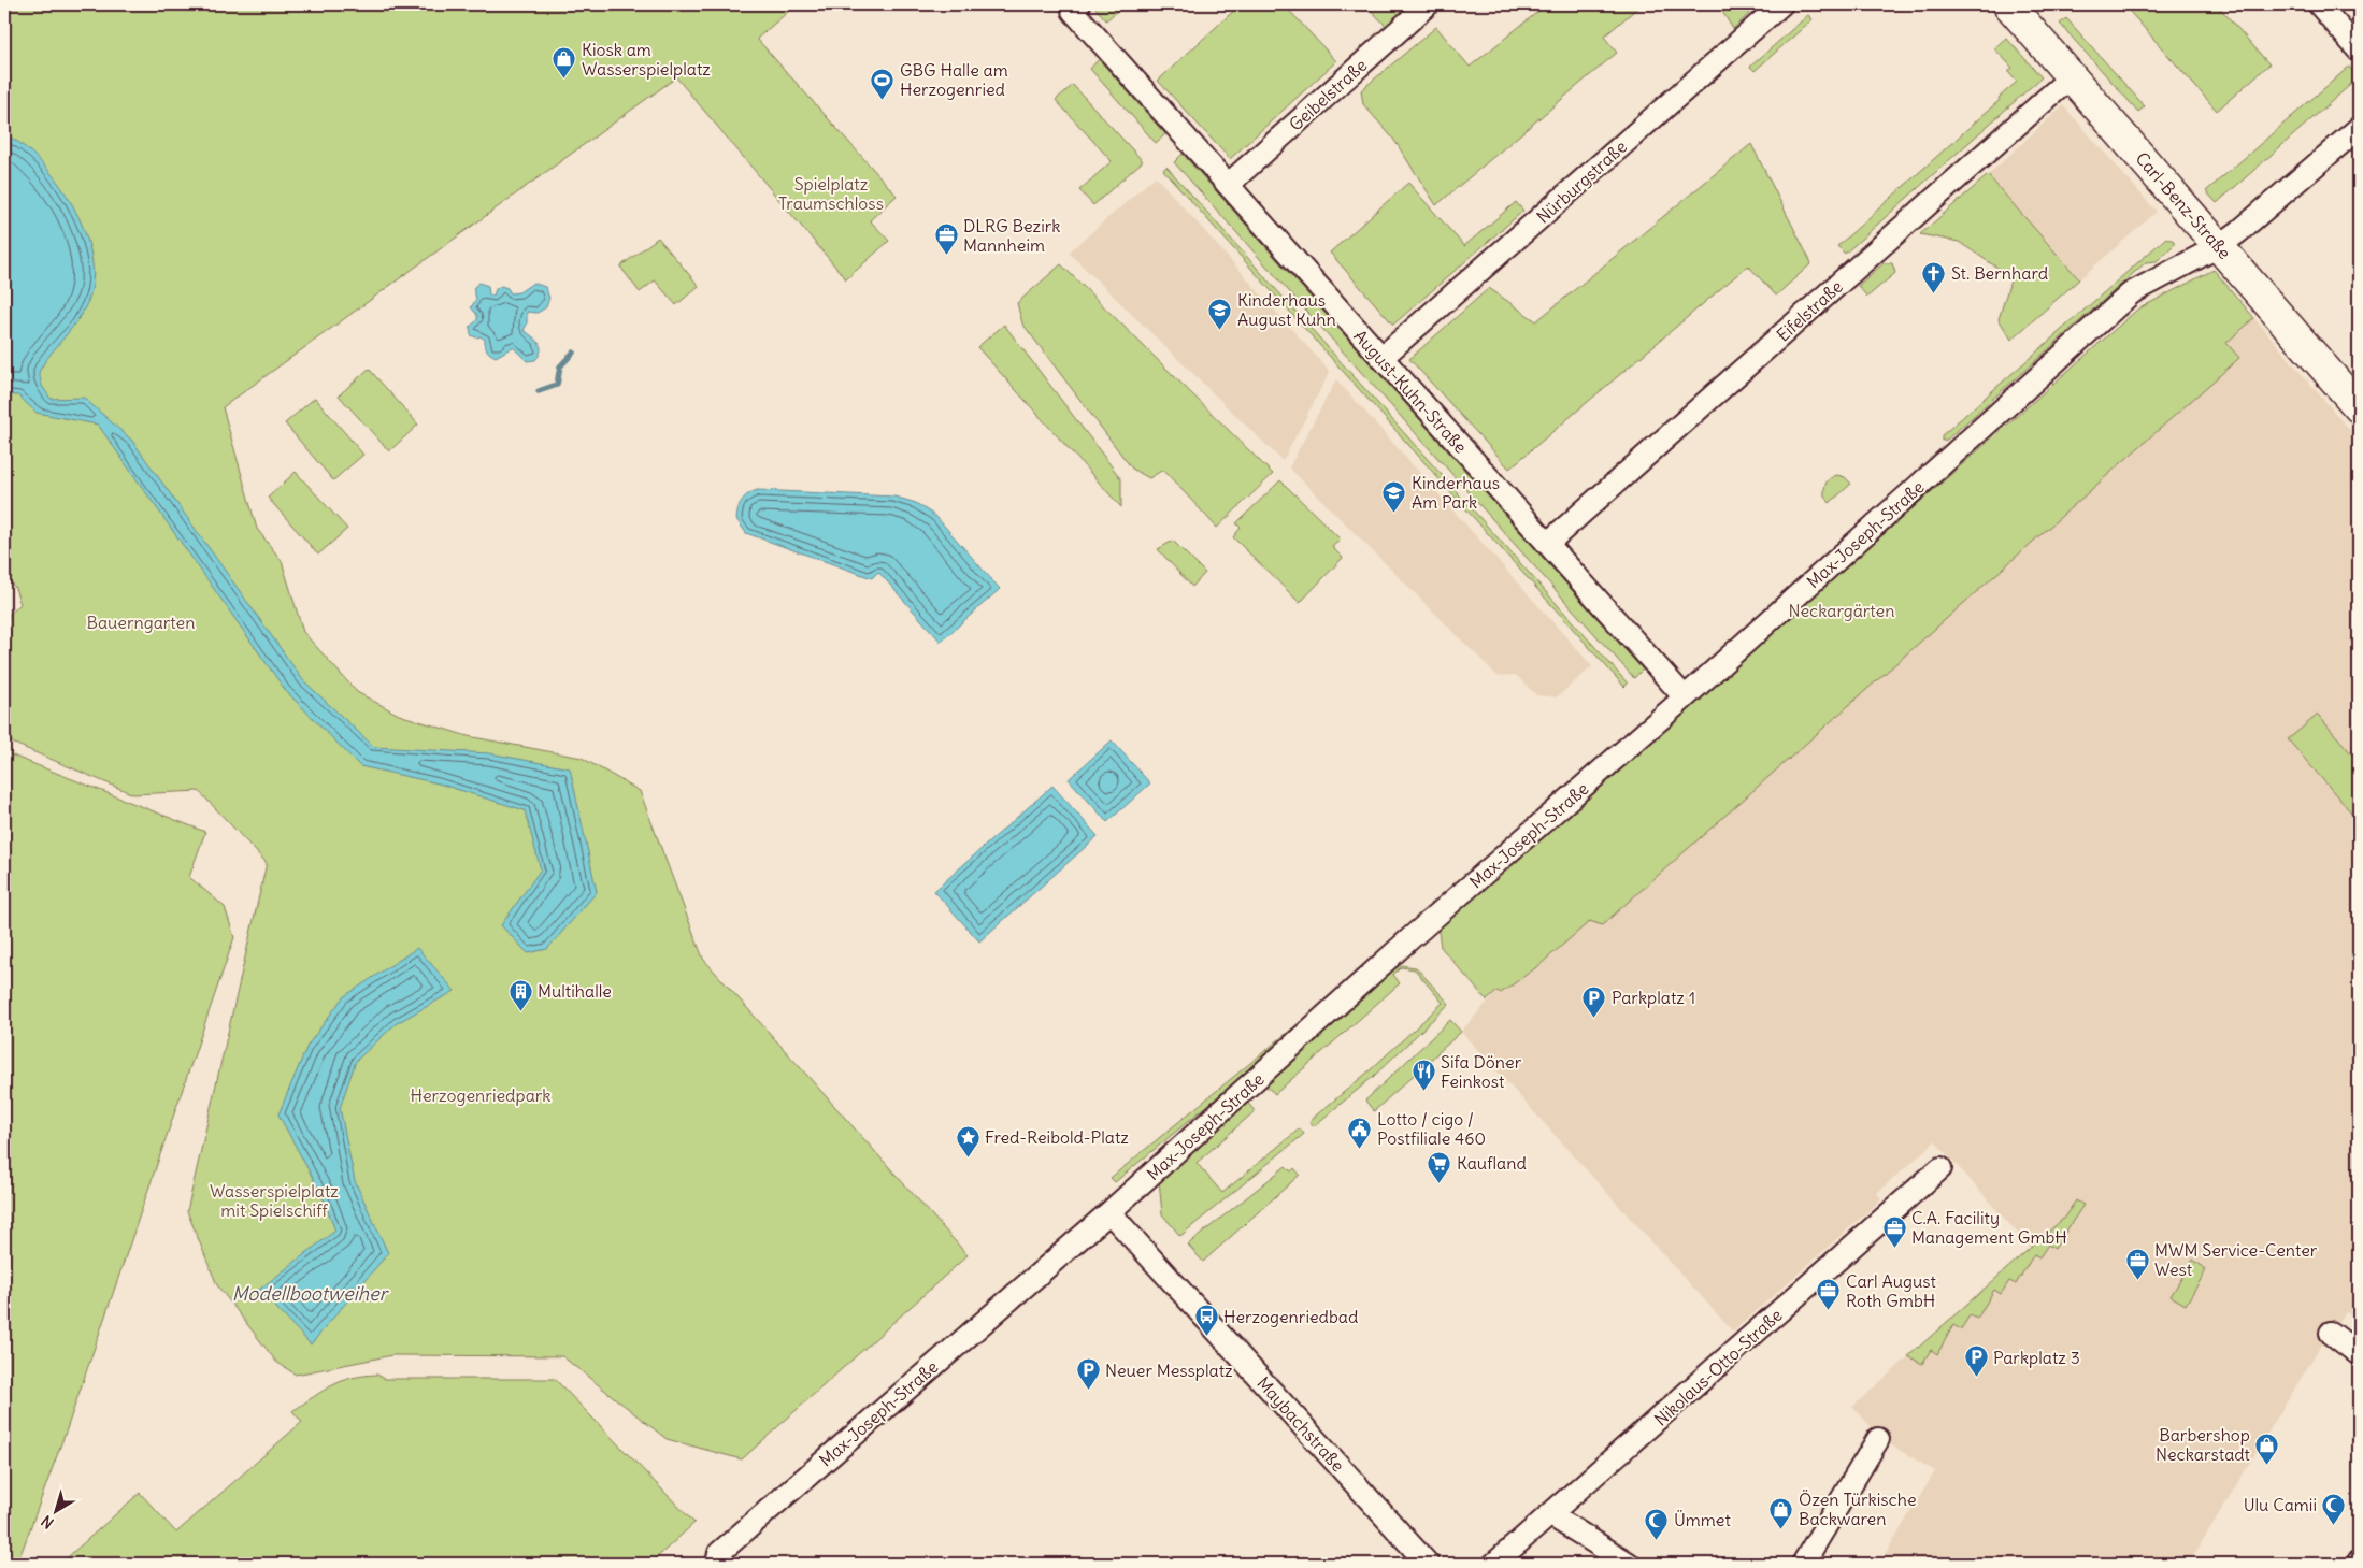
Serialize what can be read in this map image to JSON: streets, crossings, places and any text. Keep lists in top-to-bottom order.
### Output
{
  "streets": {
    "street": [
      "Geibelstraße",
      "Nürburgstraße",
      "Carl-Benz-Straße",
      "Eifelstraße",
      "August-Kuhn-Straße",
      "Max-Joseph-Straße",
      "Nikolaus-Otto-Straße",
      "Maybachstraße"
    ]
  },
  "crossings": [
    ["Geibelstraße", "August-Kuhn-Straße"],
    ["Nürburgstraße", "August-Kuhn-Straße"],
    ["Carl-Benz-Straße", "Eifelstraße"],
    ["Carl-Benz-Straße", "Max-Joseph-Straße"],
    ["Eifelstraße", "August-Kuhn-Straße"],
    ["August-Kuhn-Straße", "Max-Joseph-Straße"],
    ["Max-Joseph-Straße", "Maybachstraße"]
  ],
  "water": ["Modellbootweiher"],
  "parks": [
    "Spielplatz Traumschloss",
    "Neckargärten",
    "Bauerngarten",
    "Herzogenriedpark",
    "Wasserspielplatz mit Spielschiff"
  ],
  "places": {
    "shop": ["Kiosk am Wasserspielplatz", "Barbershop Neckarstadt", "Özen Türkische Backwaren"],
    "sports": ["GBG Halle am Herzogenried"],
    "office": [
      "DLRG Bezirk Mannheim",
      "C.A. Facility Management GmbH",
      "MWM Service-Center West",
      "Carl August Roth GmbH"
    ],
    "church": ["St. Bernhard"],
    "school or university": ["Kinderhaus August Kuhn", "Kinderhaus Am Park"],
    "building": ["Multihalle"],
    "parking": ["Parkplatz 1", "Parkplatz 3", "Neuer Messplatz"],
    "restaurant": ["Sifa Döner Feinkost"],
    "public building": ["Lotto / cigo / Postfiliale 460"],
    "place": ["Fred-Reibold-Platz"],
    "supermarket": ["Kaufland"],
    "bus stop": ["Herzogenriedbad"],
    "mosque": ["Ulu Camii", "Ümmet"]
  },
  "north": "bottom left"
}
